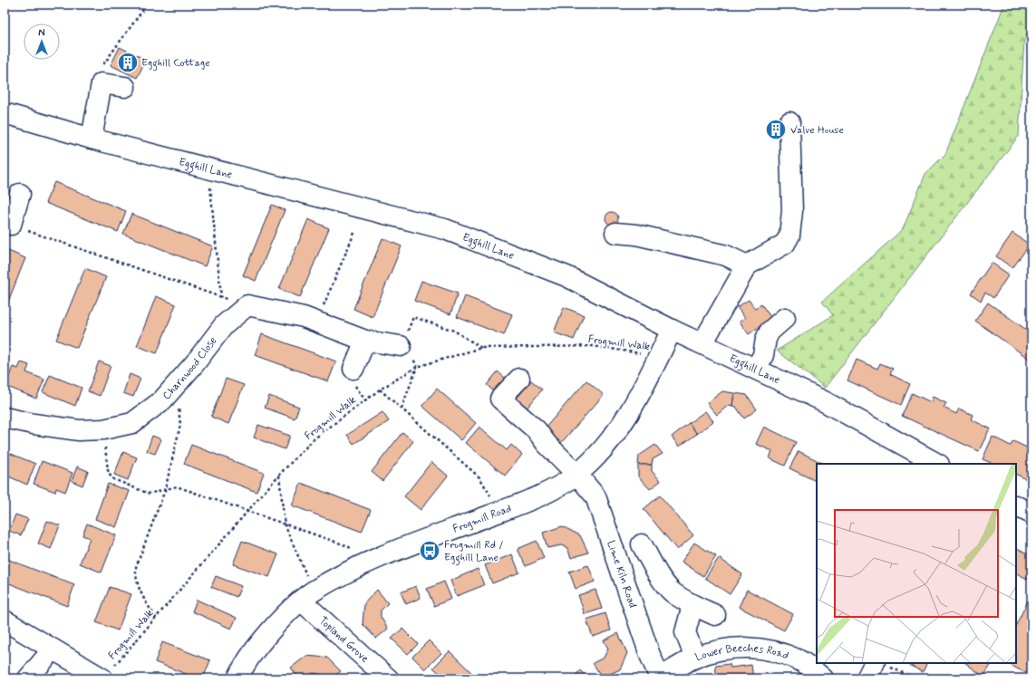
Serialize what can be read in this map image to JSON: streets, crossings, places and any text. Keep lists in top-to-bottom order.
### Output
{
  "streets": {
    "street": [
      "Egghill Lane",
      "Charnwood Close",
      "Frogmill Road",
      "Lime Kiln Road",
      "Topland Grove",
      "Lower Beeches Road"
    ],
    "path": ["Frogmill Walk"]
  },
  "crossings": [
    ["Egghill Lane", "Frogmill Road"],
    ["Frogmill Walk", "Frogmill Road"],
    ["Frogmill Road", "Lime Kiln Road"],
    ["Frogmill Road", "Topland Grove"],
    ["Lime Kiln Road", "Lower Beeches Road"]
  ],
  "places": {
    "building": ["Egghill Cottage", "Valve House"],
    "bus stop": ["Frogmill Rd / Egghill Lane"]
  },
  "north": "top"
}
